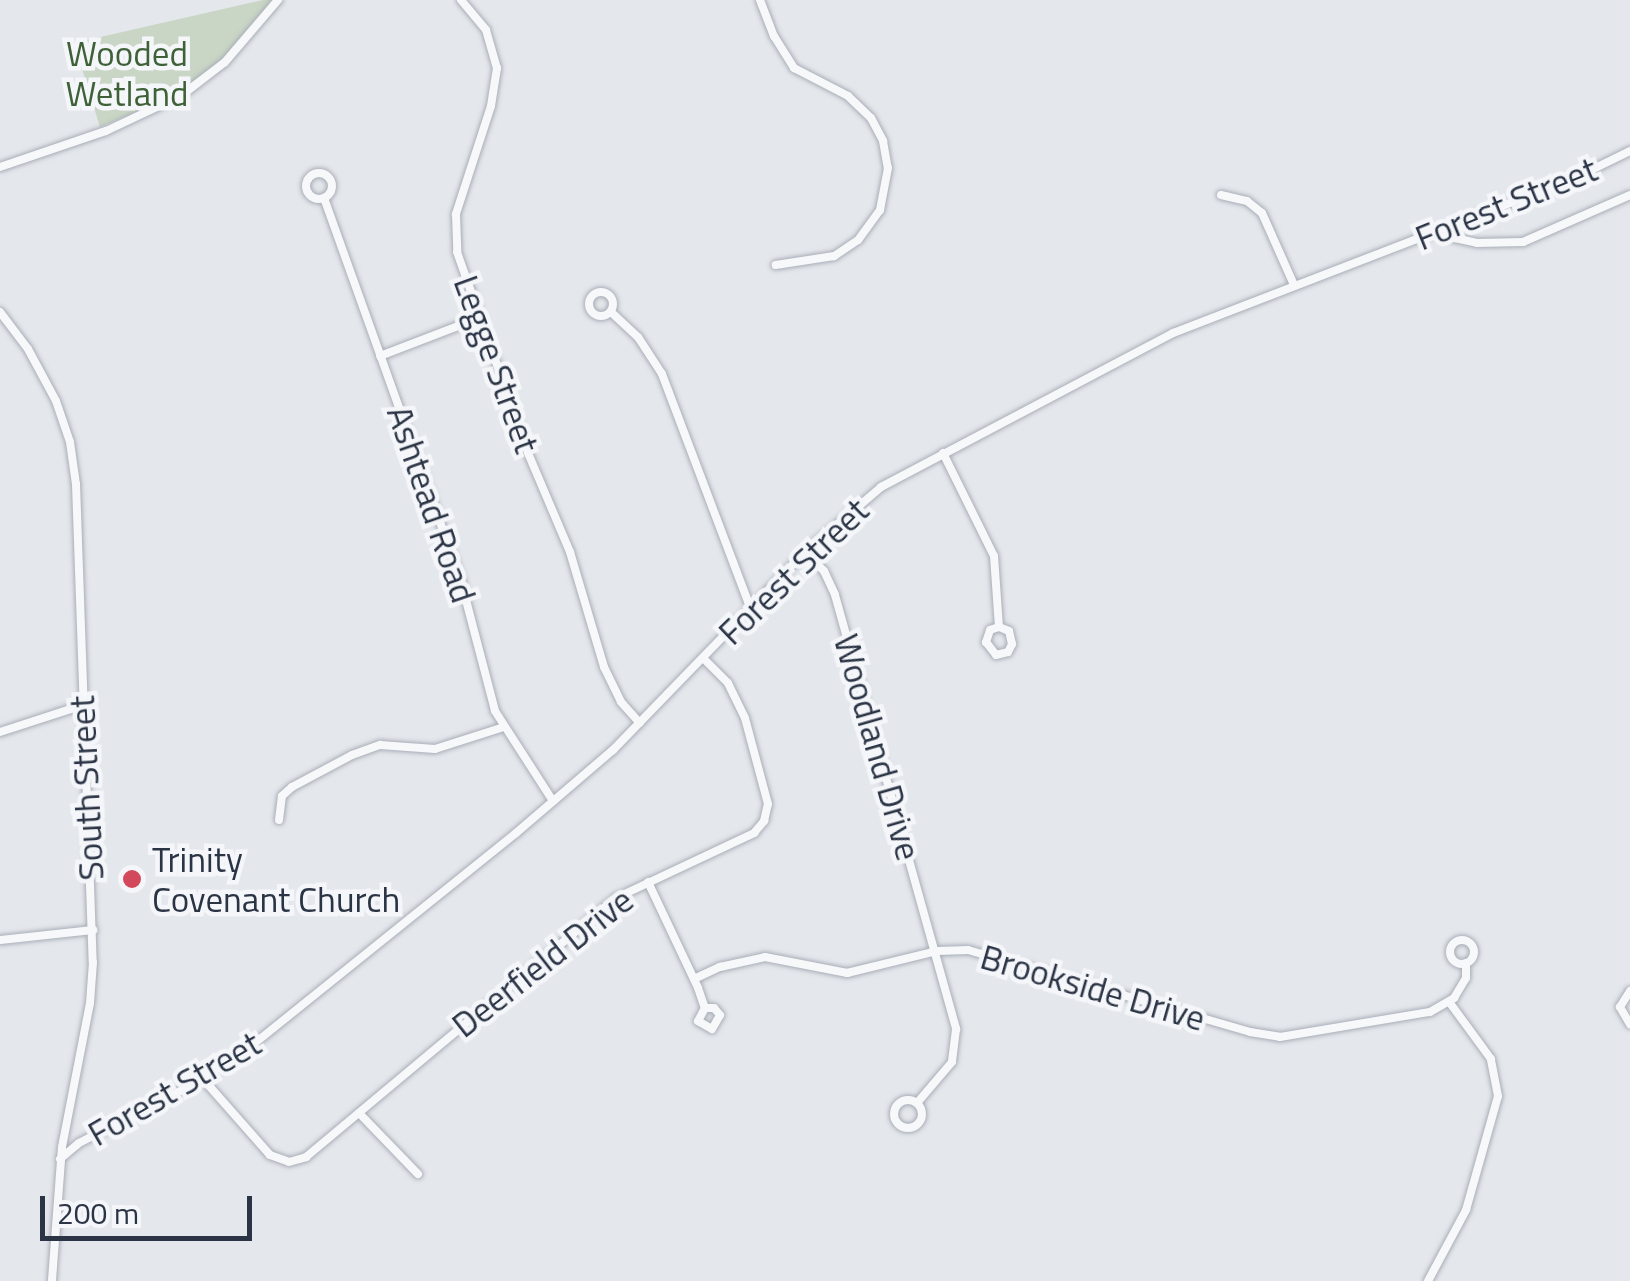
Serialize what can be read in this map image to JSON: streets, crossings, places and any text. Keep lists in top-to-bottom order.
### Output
{
  "streets": {
    "street": [
      "Forest Street",
      "Legge Street",
      "Ashtead Road",
      "Woodland Drive",
      "South Street",
      "Deerfield Drive",
      "Brookside Drive"
    ]
  },
  "crossings": [
    ["Forest Street", "Legge Street"],
    ["Forest Street", "Ashtead Road"],
    ["Forest Street", "Woodland Drive"],
    ["Forest Street", "South Street"],
    ["Forest Street", "Deerfield Drive"],
    ["Woodland Drive", "Brookside Drive"]
  ],
  "parks": ["Wooded Wetland"],
  "places": ["Trinity Covenant Church"],
  "scale_bar": "200 m"
}
